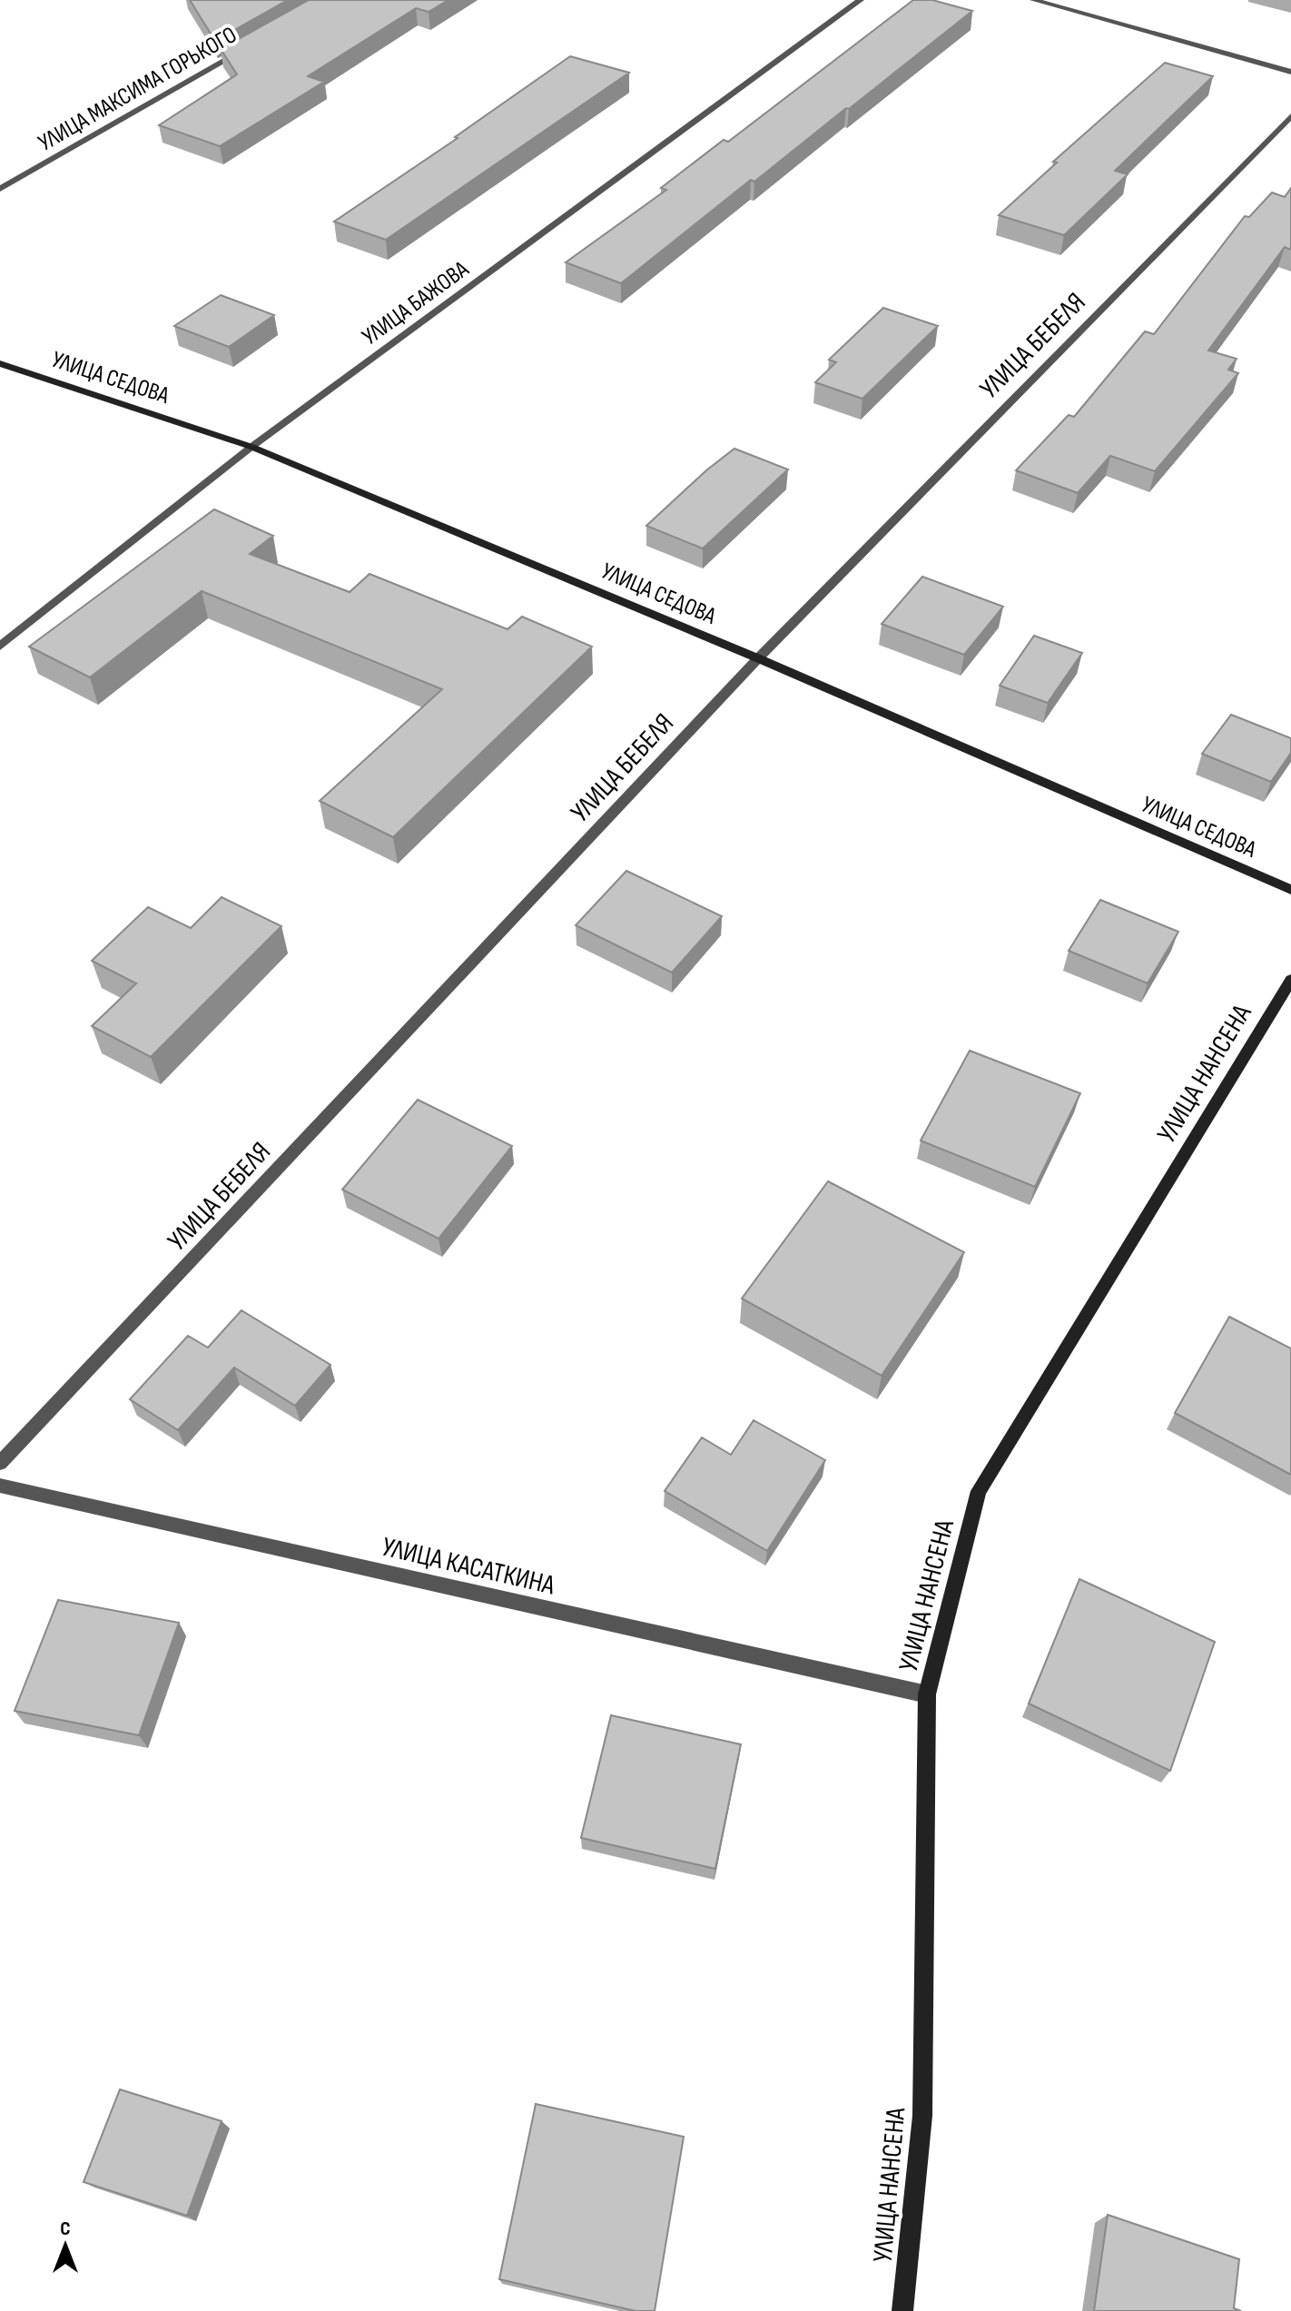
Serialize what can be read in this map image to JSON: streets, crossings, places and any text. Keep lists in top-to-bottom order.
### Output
{
  "streets": {
    "street": [
      "УЛИЦА МАКСИМА ГОРЬКОГО",
      "УЛИЦА БАЖОВА",
      "УЛИЦА БЕБЕЛЯ",
      "УЛИЦА СЕДОВА",
      "УЛИЦА НАНСЕНА",
      "УЛИЦА КАСАТКИНА"
    ]
  },
  "crossings": [
    ["УЛИЦА БАЖОВА", "УЛИЦА СЕДОВА"],
    ["УЛИЦА БЕБЕЛЯ", "УЛИЦА СЕДОВА"],
    ["УЛИЦА НАНСЕНА", "УЛИЦА КАСАТКИНА"]
  ],
  "north": "top"
}
